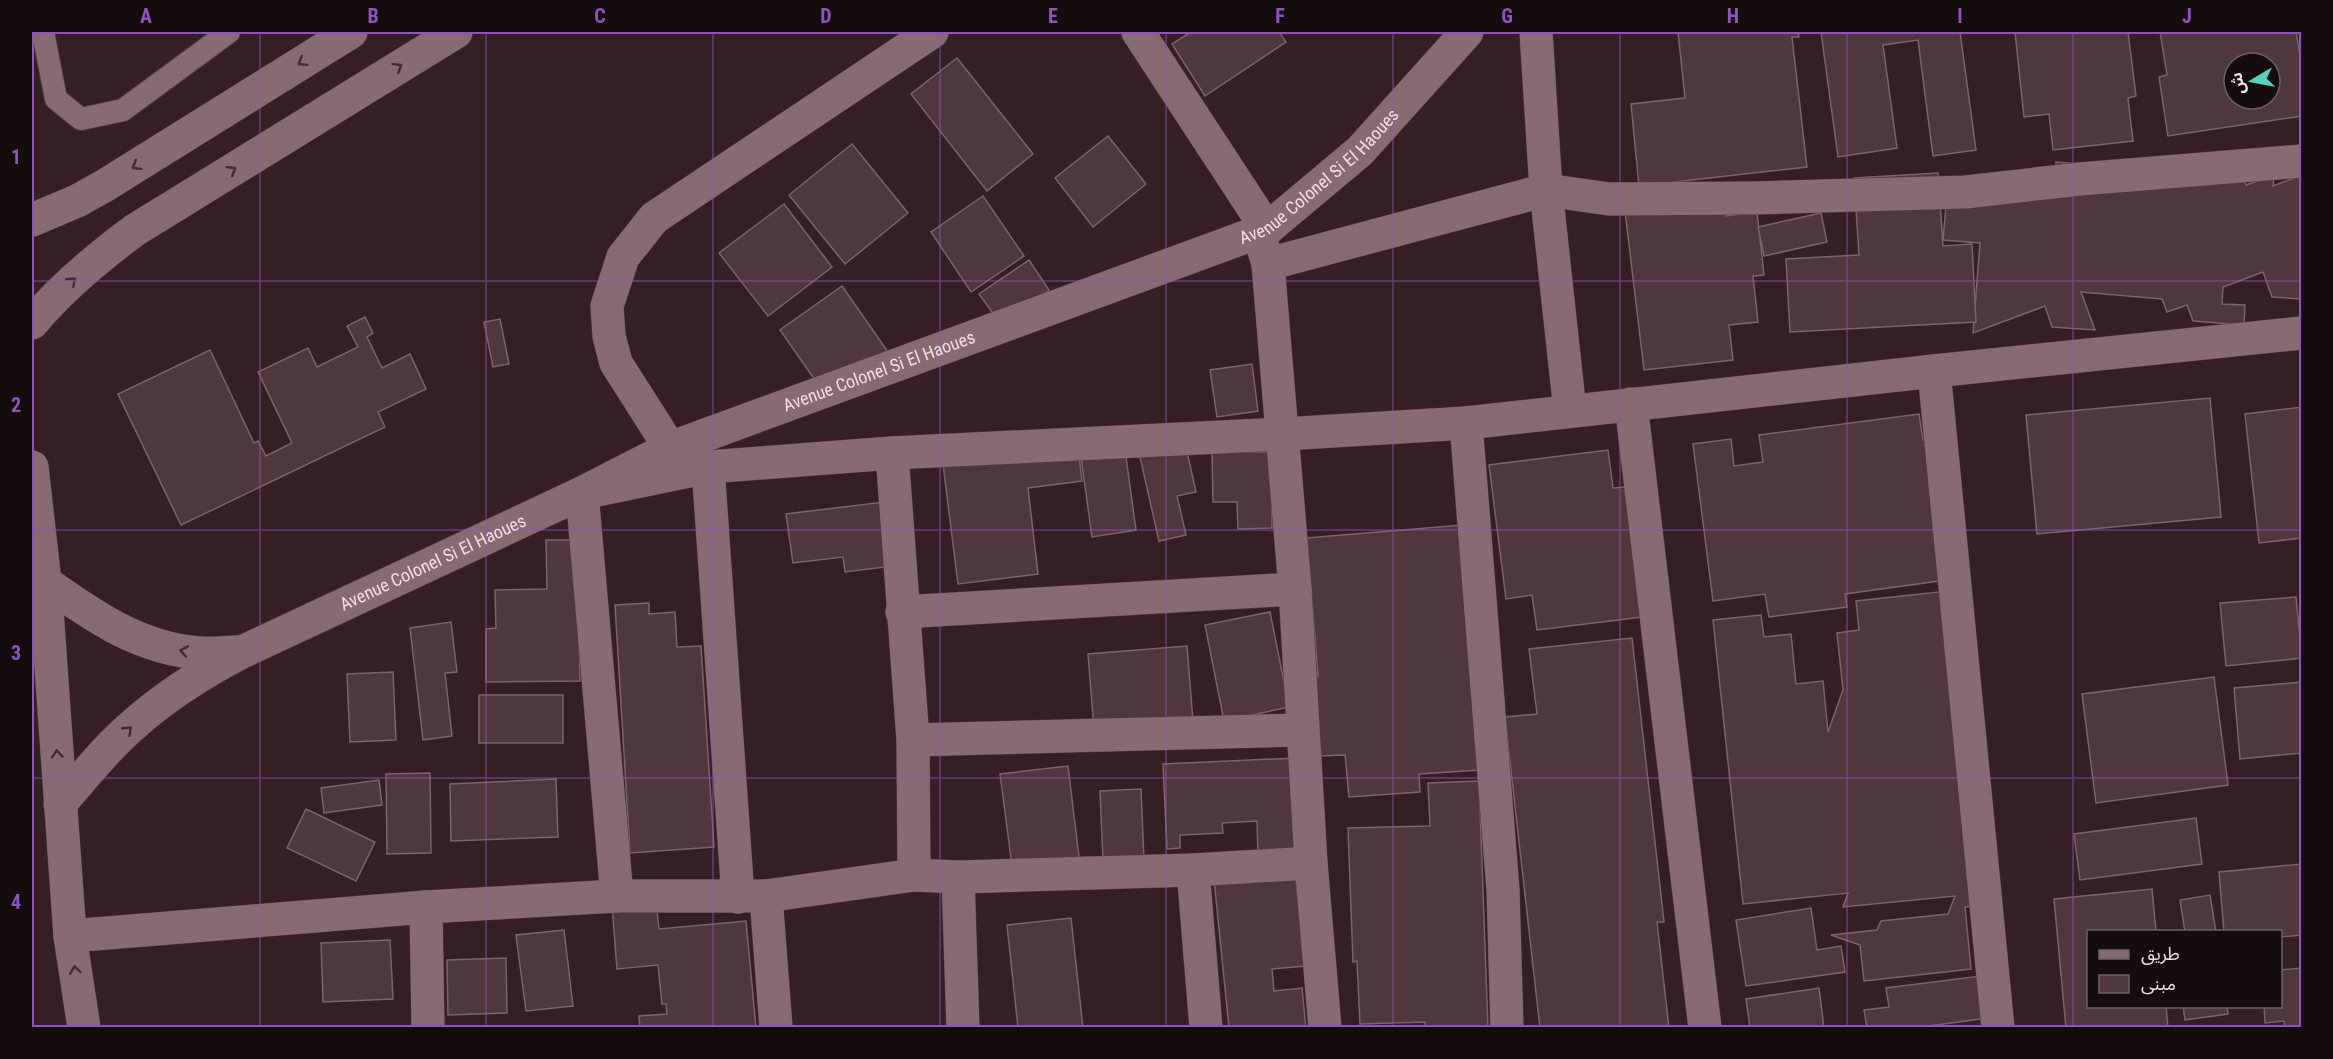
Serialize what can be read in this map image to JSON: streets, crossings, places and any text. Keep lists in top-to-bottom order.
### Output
{
  "streets": {
    "street": ["Avenue Colonel Si El Haoues"]
  },
  "legend": ["طريق", "مبنى"],
  "north": "left",
  "grid": {
    "columns": [
      "A",
      "B",
      "C",
      "D",
      "E",
      "F",
      "G",
      "H",
      "I",
      "J"
    ],
    "rows": [
      "1",
      "2",
      "3",
      "4"
    ]
  }
}
